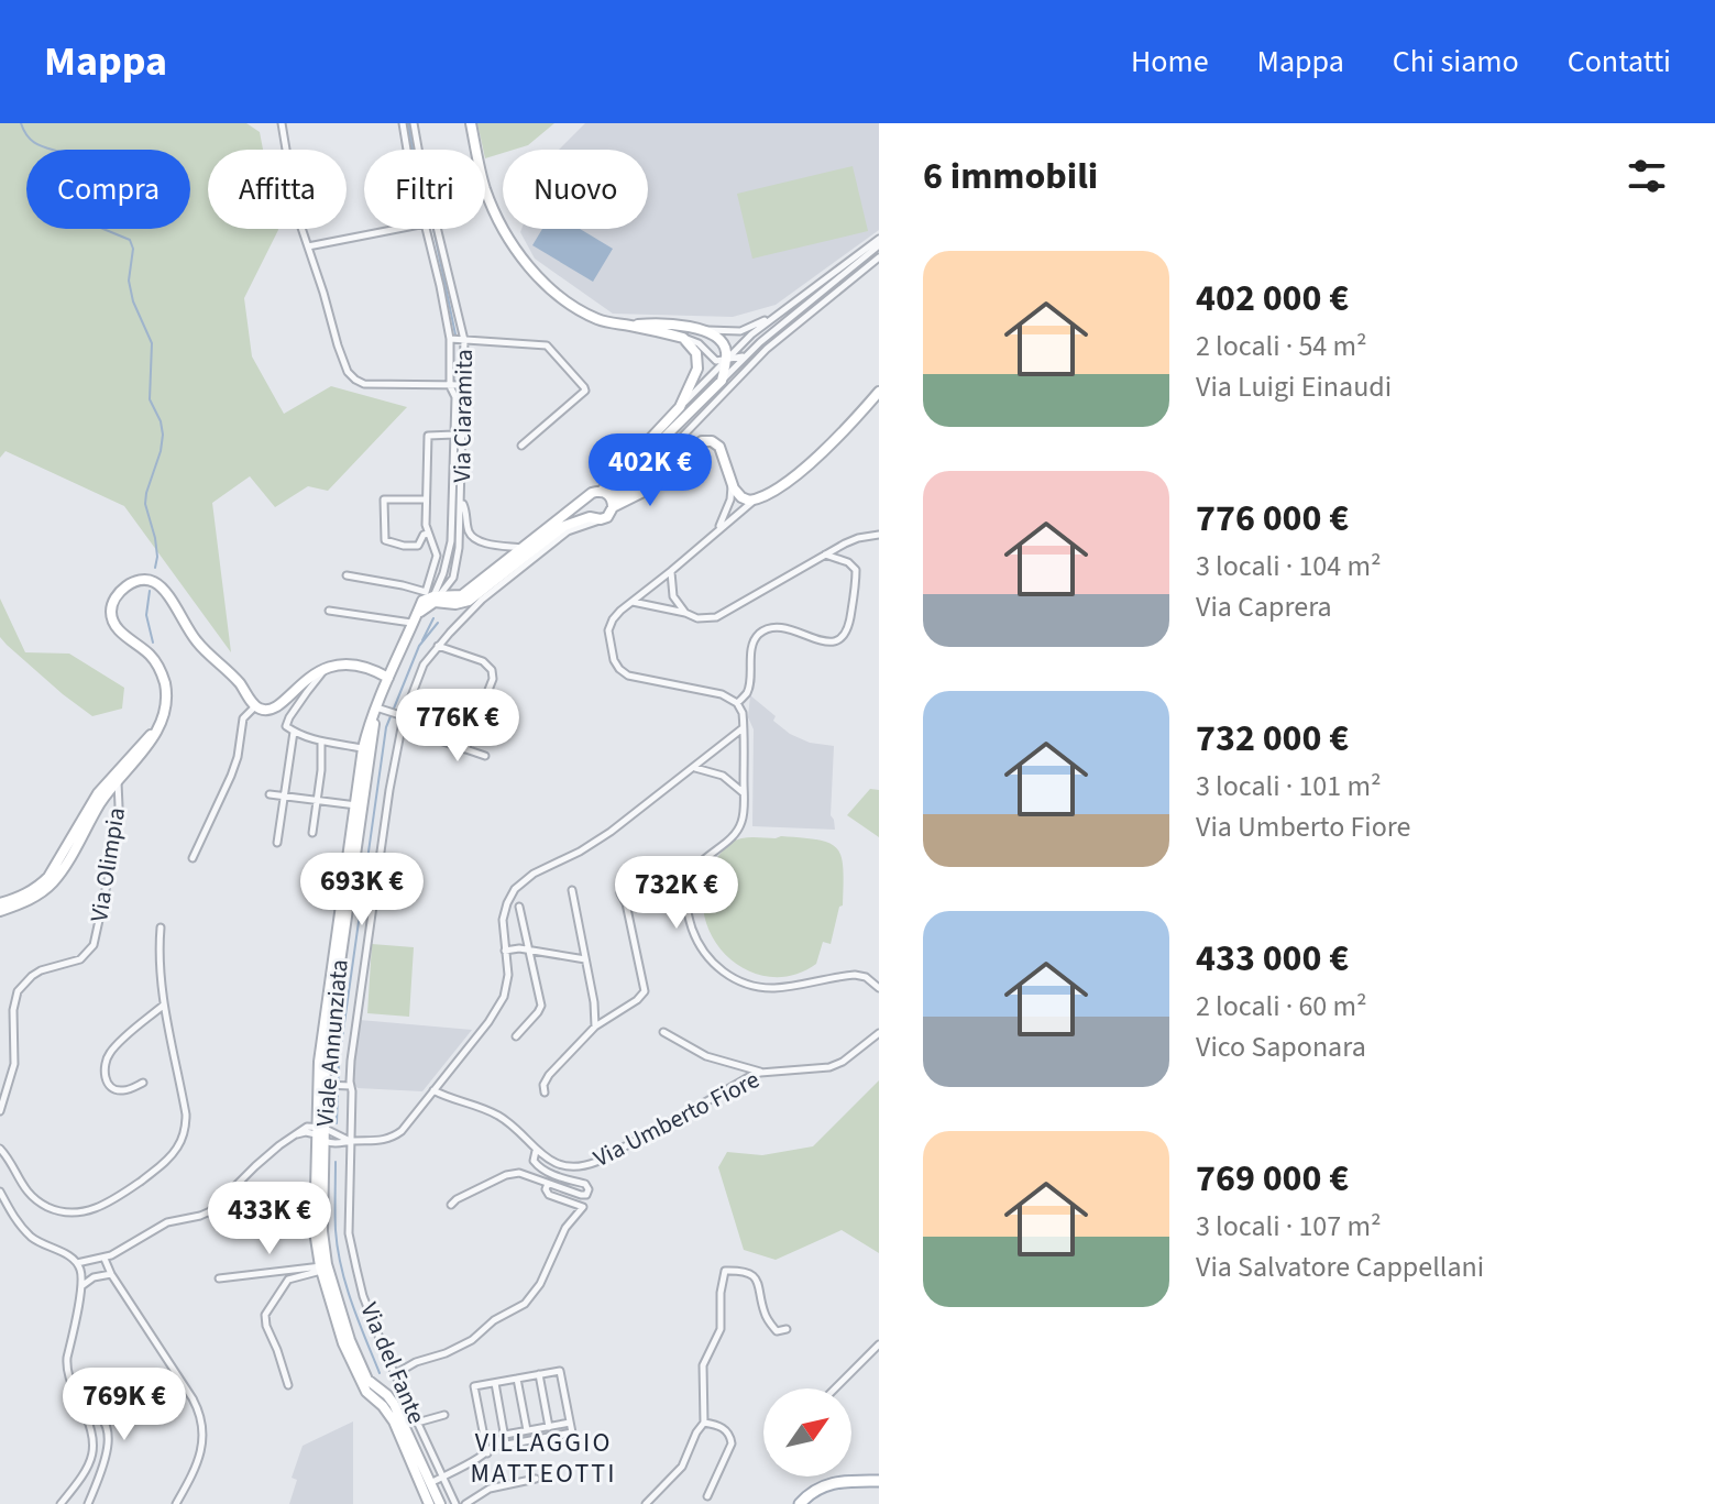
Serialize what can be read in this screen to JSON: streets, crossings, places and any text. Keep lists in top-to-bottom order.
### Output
{
  "streets": {
    "main road": ["Viale Annunziata"],
    "street": [
      "Via Ciaramita",
      "Via Olimpia",
      "Via Umberto Fiore",
      "Via del Fante"
    ]
  },
  "districts": ["VILLAGGIO MATTEOTTI"],
  "north": "top right",
  "page": {
    "header": "Mappa",
    "nav": [
      "Home",
      "Mappa",
      "Chi siamo",
      "Contatti"
    ],
    "heading": "6 immobili",
    "chip": [
      "Compra",
      "Affitta",
      "Filtri",
      "Nuovo"
    ],
    "list": [
      {
        "name": "402 000 €",
        "note": "2 locali · 54 m² · Via Luigi Einaudi"
      },
      {
        "name": "776 000 €",
        "note": "3 locali · 104 m² · Via Caprera"
      },
      {
        "name": "732 000 €",
        "note": "3 locali · 101 m² · Via Umberto Fiore"
      },
      {
        "name": "433 000 €",
        "note": "2 locali · 60 m² · Vico Saponara"
      },
      {
        "name": "769 000 €",
        "note": "3 locali · 107 m² · Via Salvatore Cappellani"
      }
    ],
    "price": [
      "402K €",
      "776K €",
      "693K €",
      "732K €",
      "433K €",
      "769K €"
    ]
  }
}
